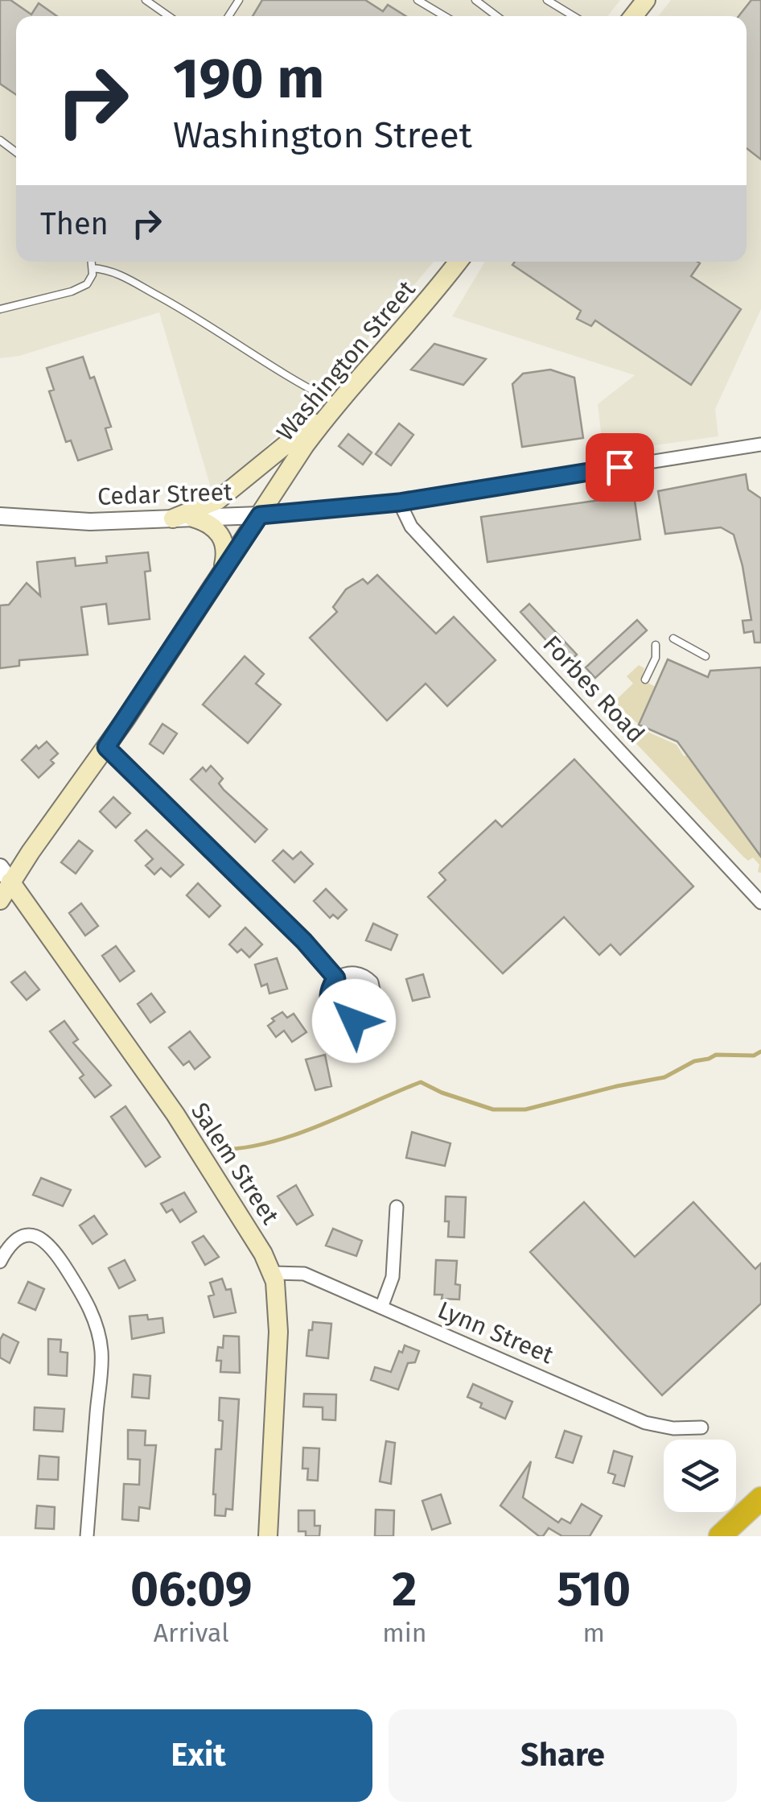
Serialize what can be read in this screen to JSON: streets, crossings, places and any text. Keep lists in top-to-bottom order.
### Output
{
  "streets": {
    "main road": ["Washington Street", "Salem Street"],
    "street": ["Cedar Street", "Forbes Road", "Lynn Street"]
  },
  "crossings": [
    ["Washington Street", "Cedar Street"],
    ["Washington Street", "Salem Street"],
    ["Cedar Street", "Forbes Road"],
    ["Salem Street", "Lynn Street"]
  ],
  "page": {
    "turn": ["190 m", "Washington Street"],
    "then": "Then",
    "eta": [
      "06:09",
      "Arrival",
      "2",
      "min",
      "510",
      "m"
    ],
    "buttons": ["Exit", "Share"]
  }
}
